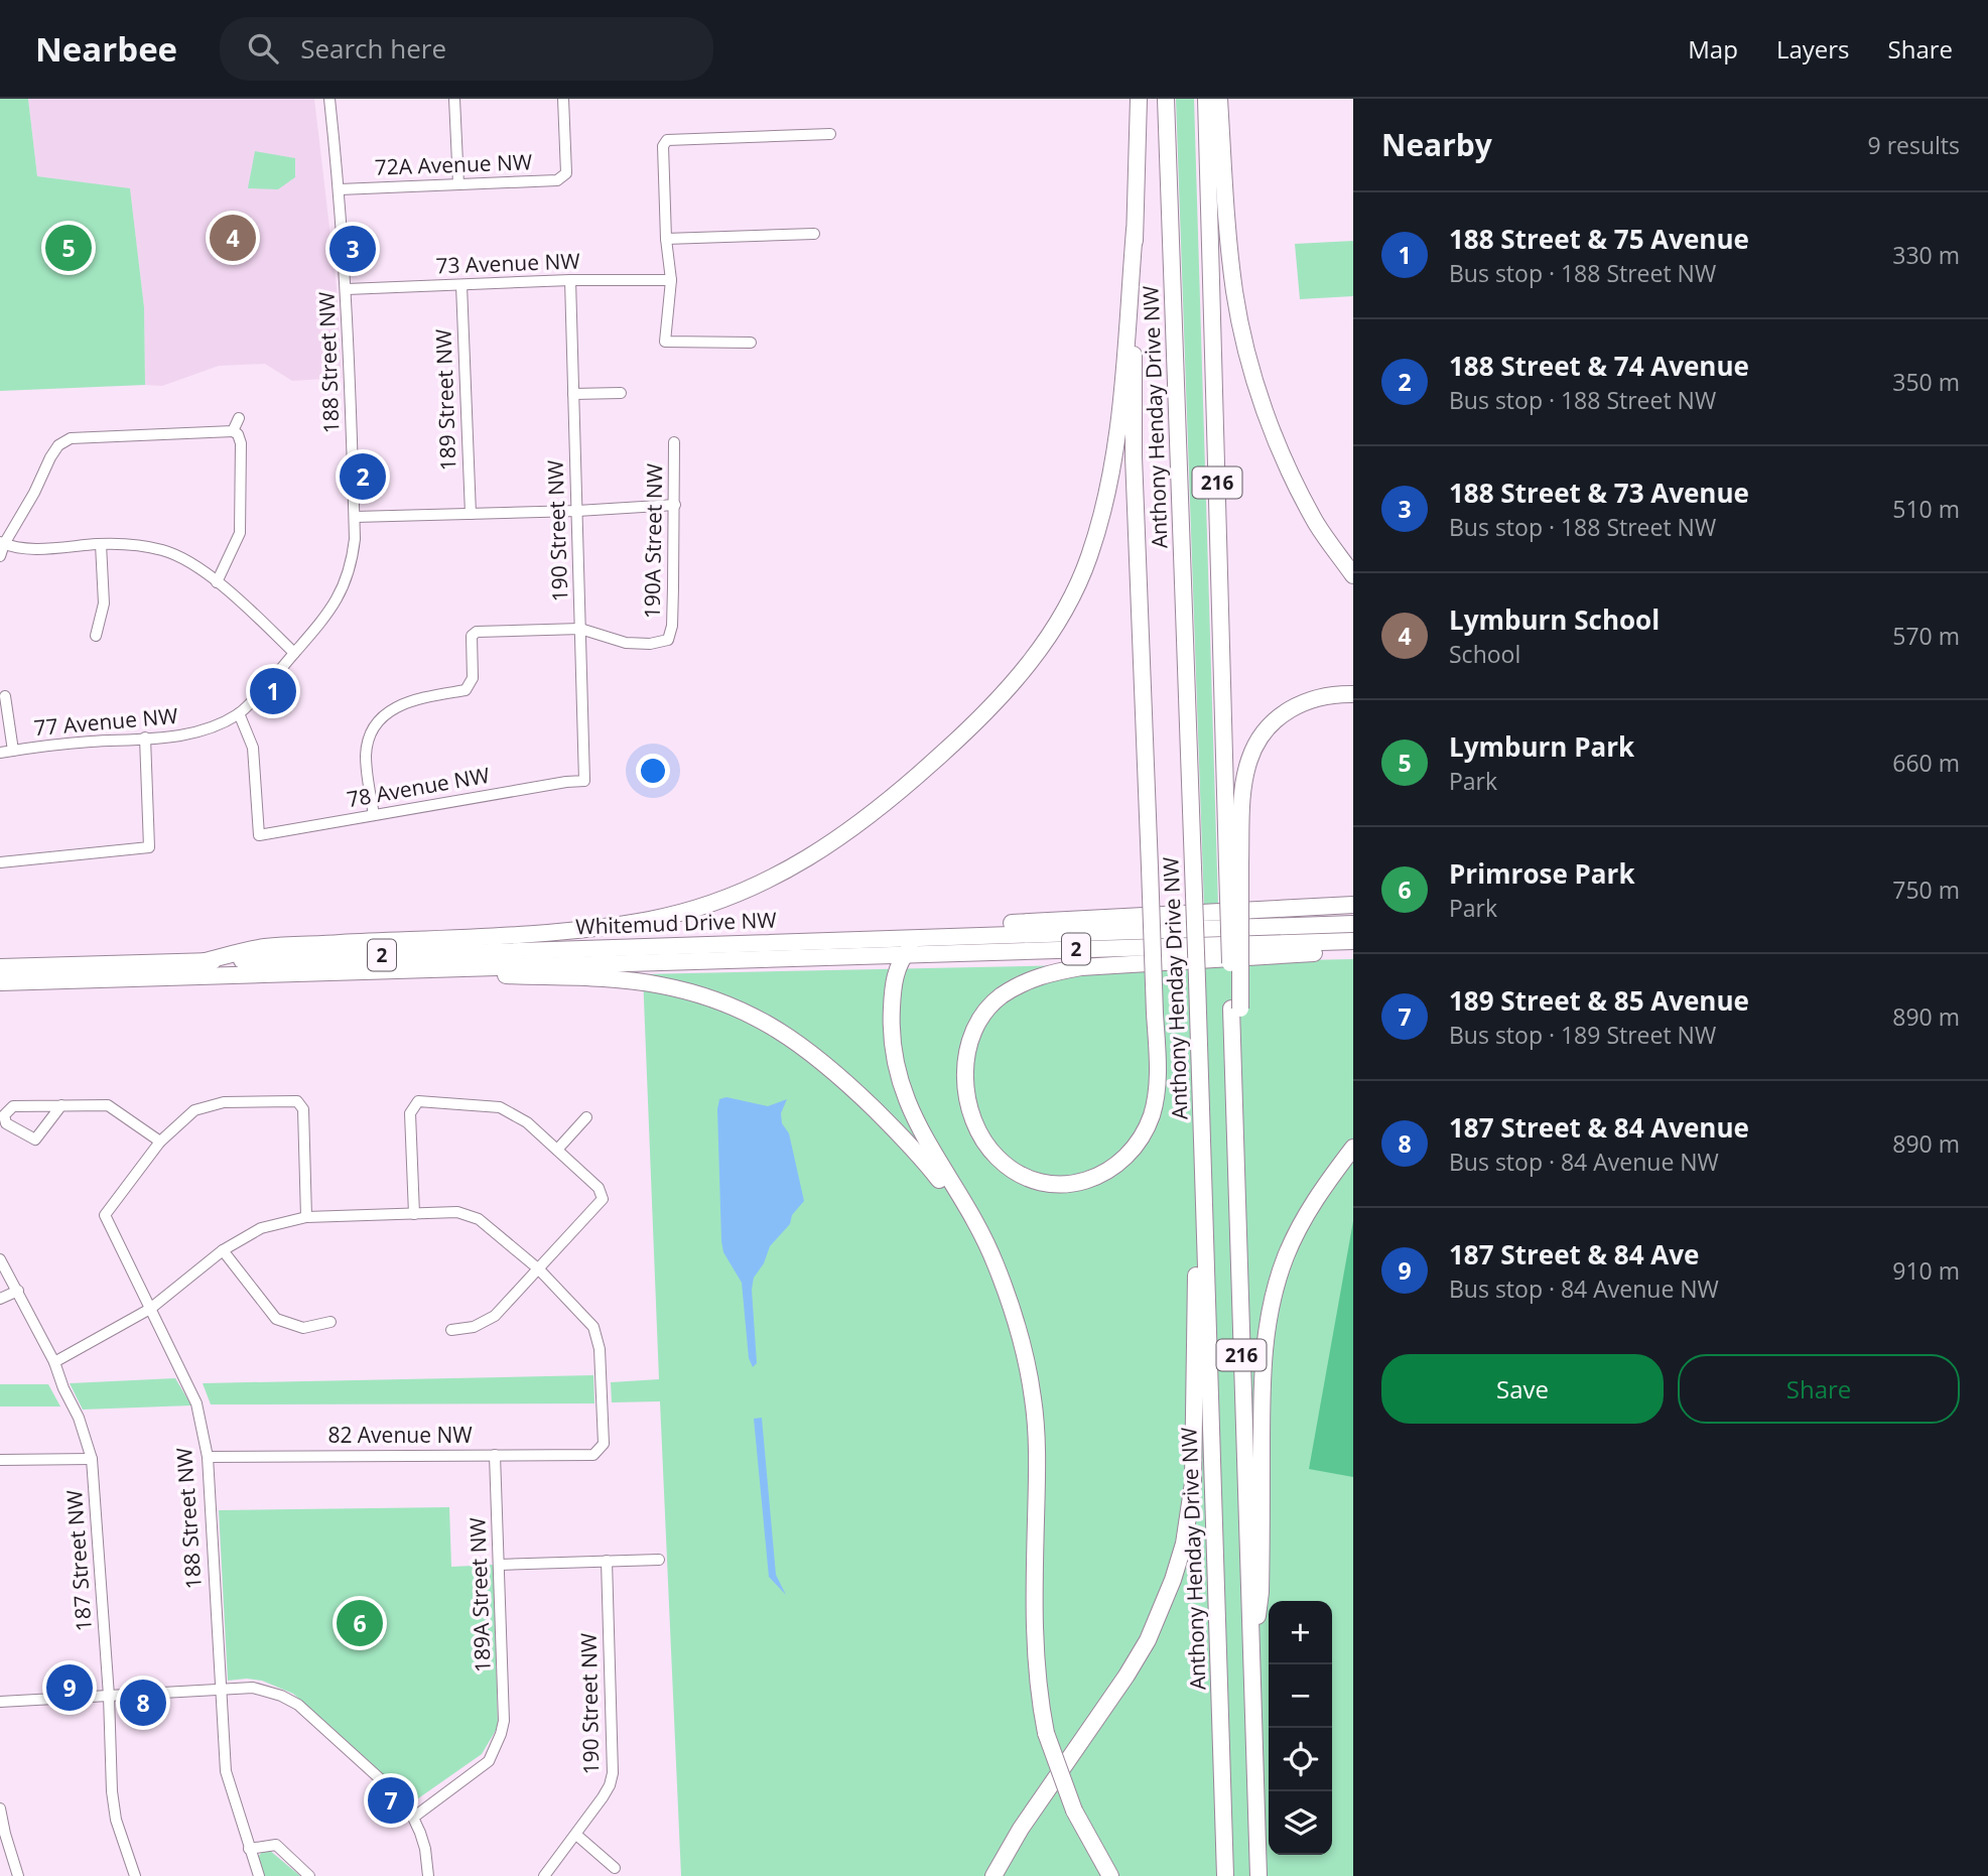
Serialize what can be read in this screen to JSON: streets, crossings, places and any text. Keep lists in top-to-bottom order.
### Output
{
  "streets": {
    "highway": [
      "Anthony Henday Drive NW",
      "216",
      "Whitemud Drive NW",
      "2"
    ],
    "street": [
      "72A Avenue NW",
      "73 Avenue NW",
      "188 Street NW",
      "189 Street NW",
      "190 Street NW",
      "190A Street NW",
      "77 Avenue NW",
      "78 Avenue NW",
      "82 Avenue NW",
      "187 Street NW",
      "189A Street NW"
    ]
  },
  "crossings": [
    ["72A Avenue NW", "188 Street NW"],
    ["73 Avenue NW", "188 Street NW"],
    ["73 Avenue NW", "189 Street NW"],
    ["73 Avenue NW", "190 Street NW"],
    ["188 Street NW", "77 Avenue NW"],
    ["188 Street NW", "78 Avenue NW"],
    ["188 Street NW", "82 Avenue NW"],
    ["190 Street NW", "190A Street NW"],
    ["190 Street NW", "78 Avenue NW"],
    ["77 Avenue NW", "78 Avenue NW"],
    ["82 Avenue NW", "189A Street NW"]
  ],
  "page": {
    "header": "Nearbee",
    "search": "Search here",
    "nav": ["Map", "Layers", "Share"],
    "heading": ["Nearby", "9 results"],
    "list": [
      {
        "mark": "1",
        "name": "188 Street & 75 Avenue",
        "note": "Bus stop · 188 Street NW",
        "value": "330 m"
      },
      {
        "mark": "2",
        "name": "188 Street & 74 Avenue",
        "note": "Bus stop · 188 Street NW",
        "value": "350 m"
      },
      {
        "mark": "3",
        "name": "188 Street & 73 Avenue",
        "note": "Bus stop · 188 Street NW",
        "value": "510 m"
      },
      {
        "mark": "4",
        "name": "Lymburn School",
        "note": "School",
        "value": "570 m"
      },
      {
        "mark": "5",
        "name": "Lymburn Park",
        "note": "Park",
        "value": "660 m"
      },
      {
        "mark": "6",
        "name": "Primrose Park",
        "note": "Park",
        "value": "750 m"
      },
      {
        "mark": "7",
        "name": "189 Street & 85 Avenue",
        "note": "Bus stop · 189 Street NW",
        "value": "890 m"
      },
      {
        "mark": "8",
        "name": "187 Street & 84 Avenue",
        "note": "Bus stop · 84 Avenue NW",
        "value": "890 m"
      },
      {
        "mark": "9",
        "name": "187 Street & 84 Ave",
        "note": "Bus stop · 84 Avenue NW",
        "value": "910 m"
      }
    ],
    "pins": [
      "4",
      "5",
      "3",
      "2",
      "1",
      "6",
      "9",
      "8",
      "7"
    ],
    "buttons": ["Save", "Share"],
    "map_buttons": ["+", "−"]
  }
}
